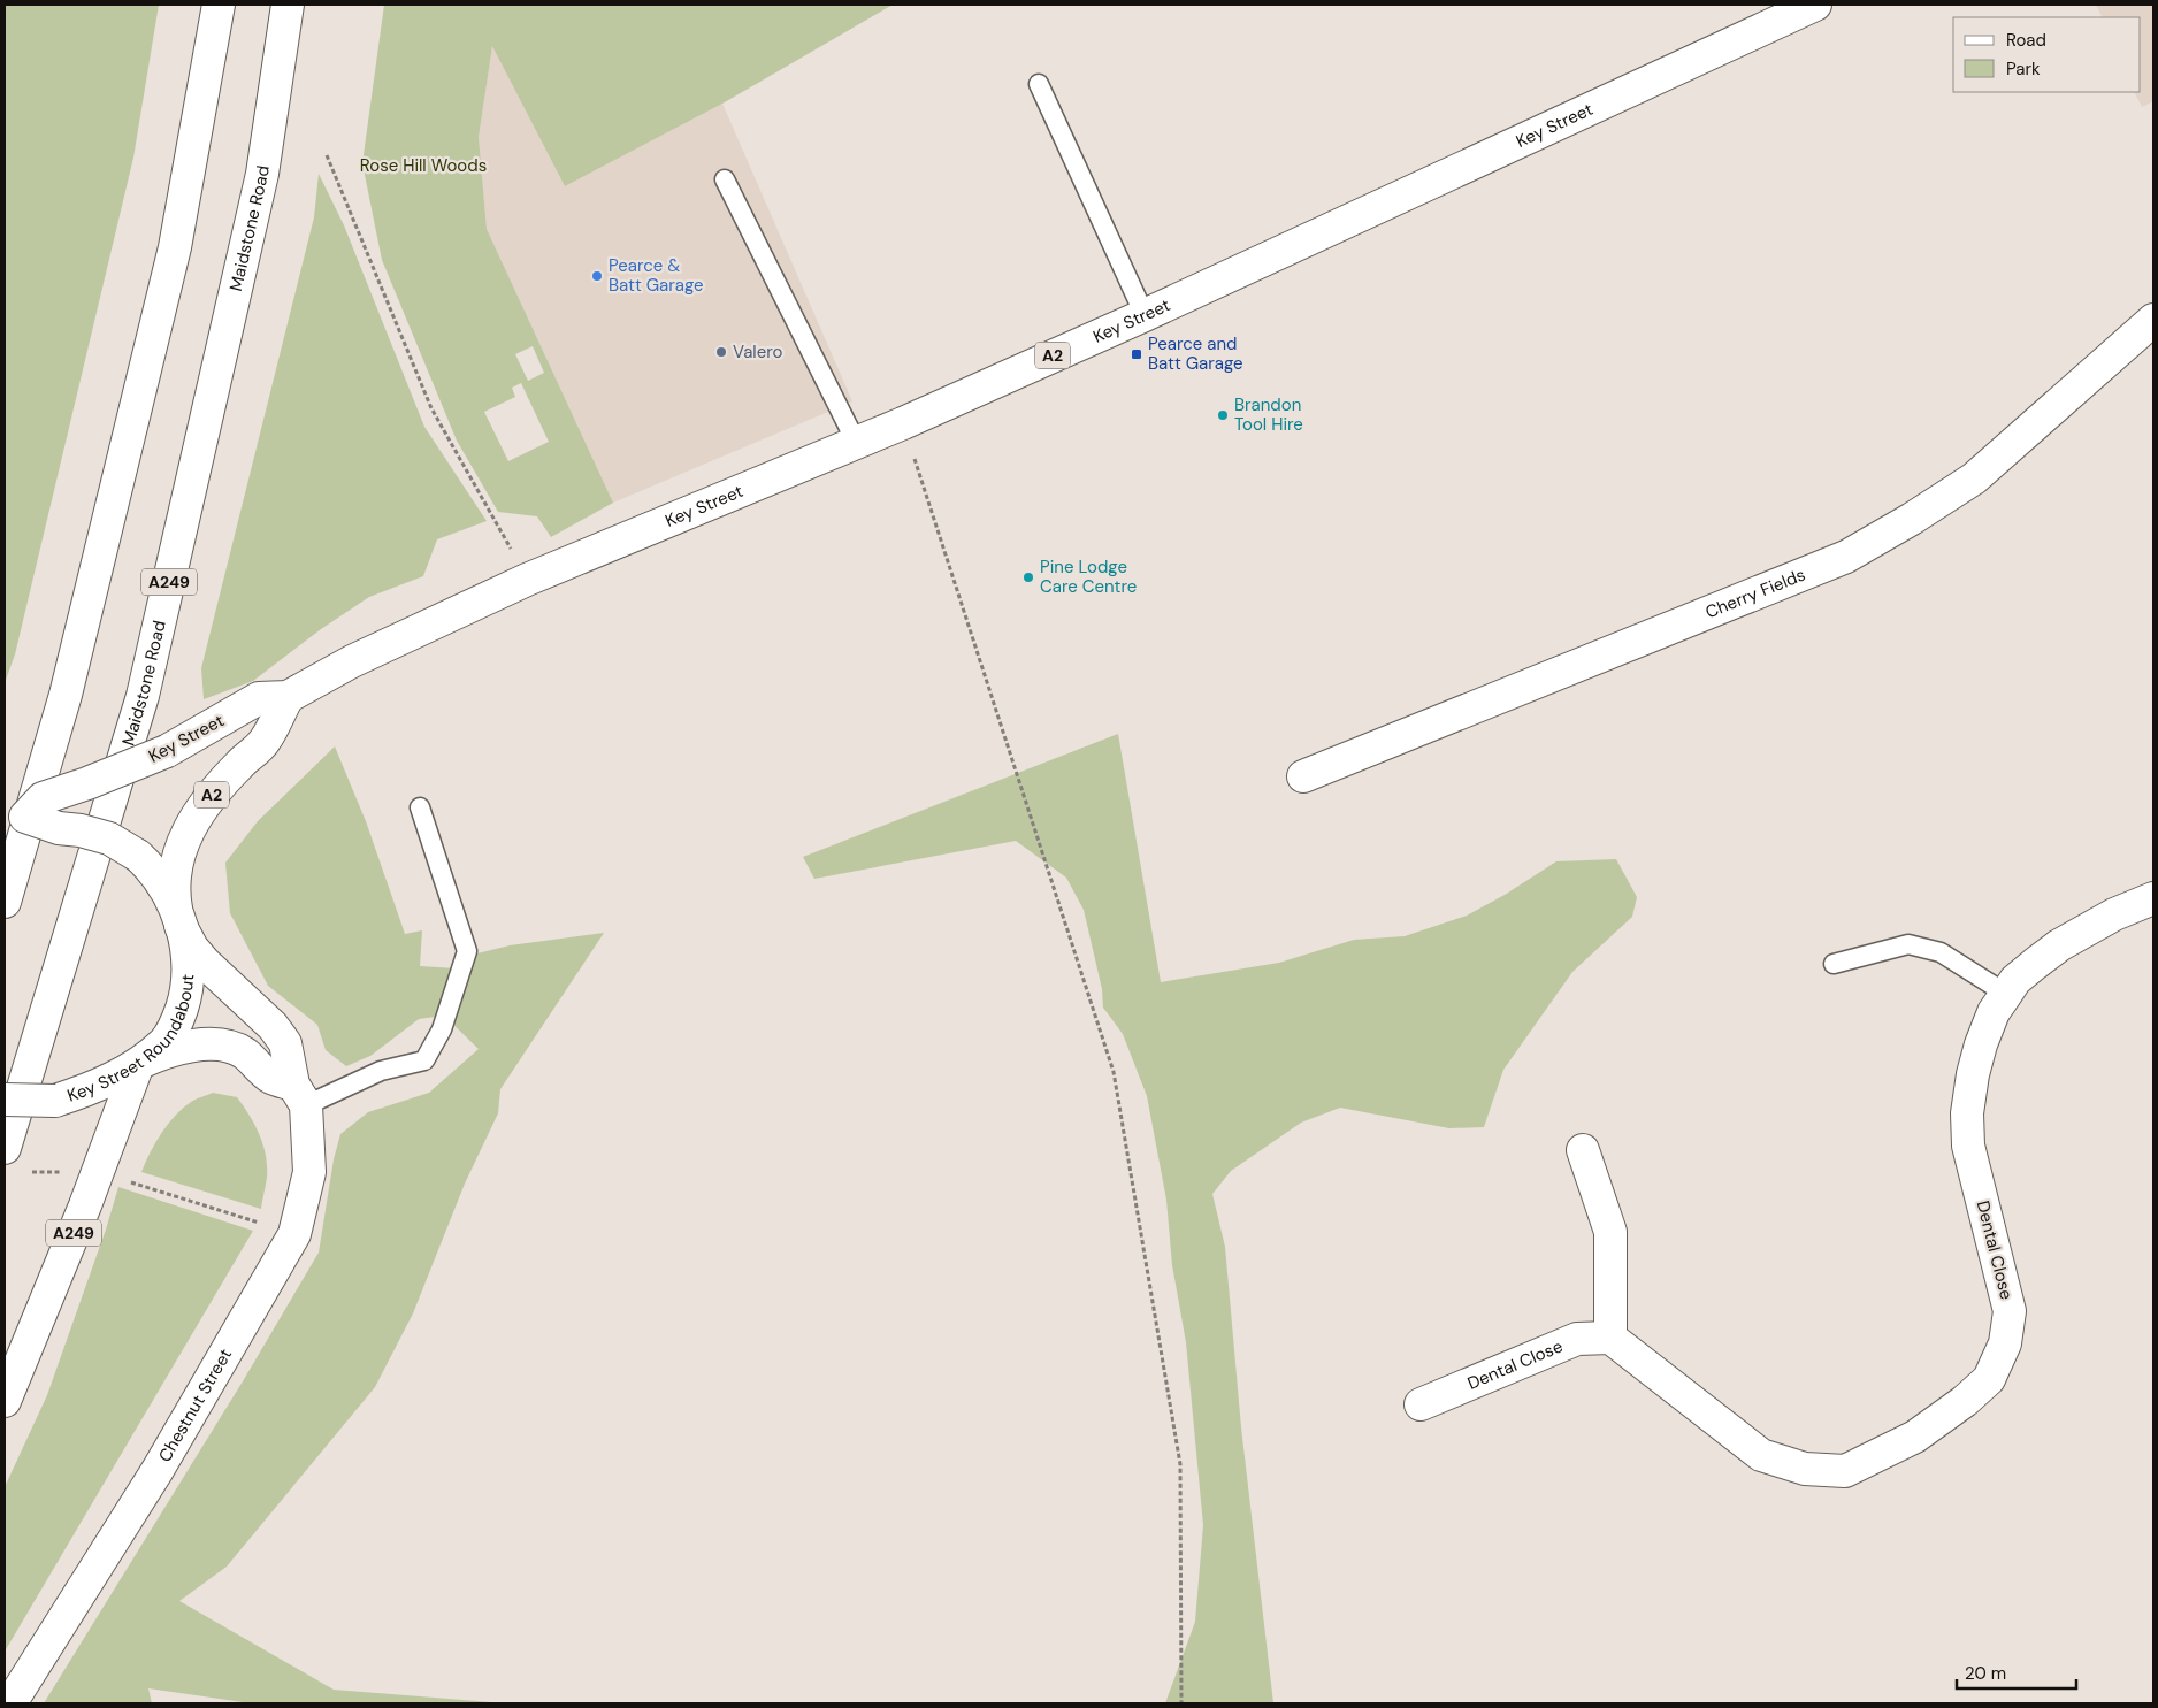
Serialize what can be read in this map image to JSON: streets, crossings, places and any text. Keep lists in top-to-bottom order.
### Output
{
  "streets": {
    "main road": [
      "Key Street",
      "Maidstone Road",
      "A2",
      "A249",
      "Cherry Fields",
      "Key Street Roundabout",
      "Dental Close",
      "Chestnut Street"
    ]
  },
  "crossings": [
    ["Key Street", "A2"],
    ["Key Street", "Key Street Roundabout"],
    ["A2", "Key Street Roundabout"],
    ["A2", "Chestnut Street"],
    ["A249", "Key Street Roundabout"],
    ["Key Street Roundabout", "Chestnut Street"]
  ],
  "parks": ["Rose Hill Woods"],
  "places": {
    "other": [
      "Pearce & Batt Garage",
      "Valero",
      "Brandon Tool Hire",
      "Pine Lodge Care Centre"
    ],
    "transit": ["Pearce and Batt Garage"]
  },
  "legend": ["Road", "Park"],
  "scale_bar": "20 m"
}
